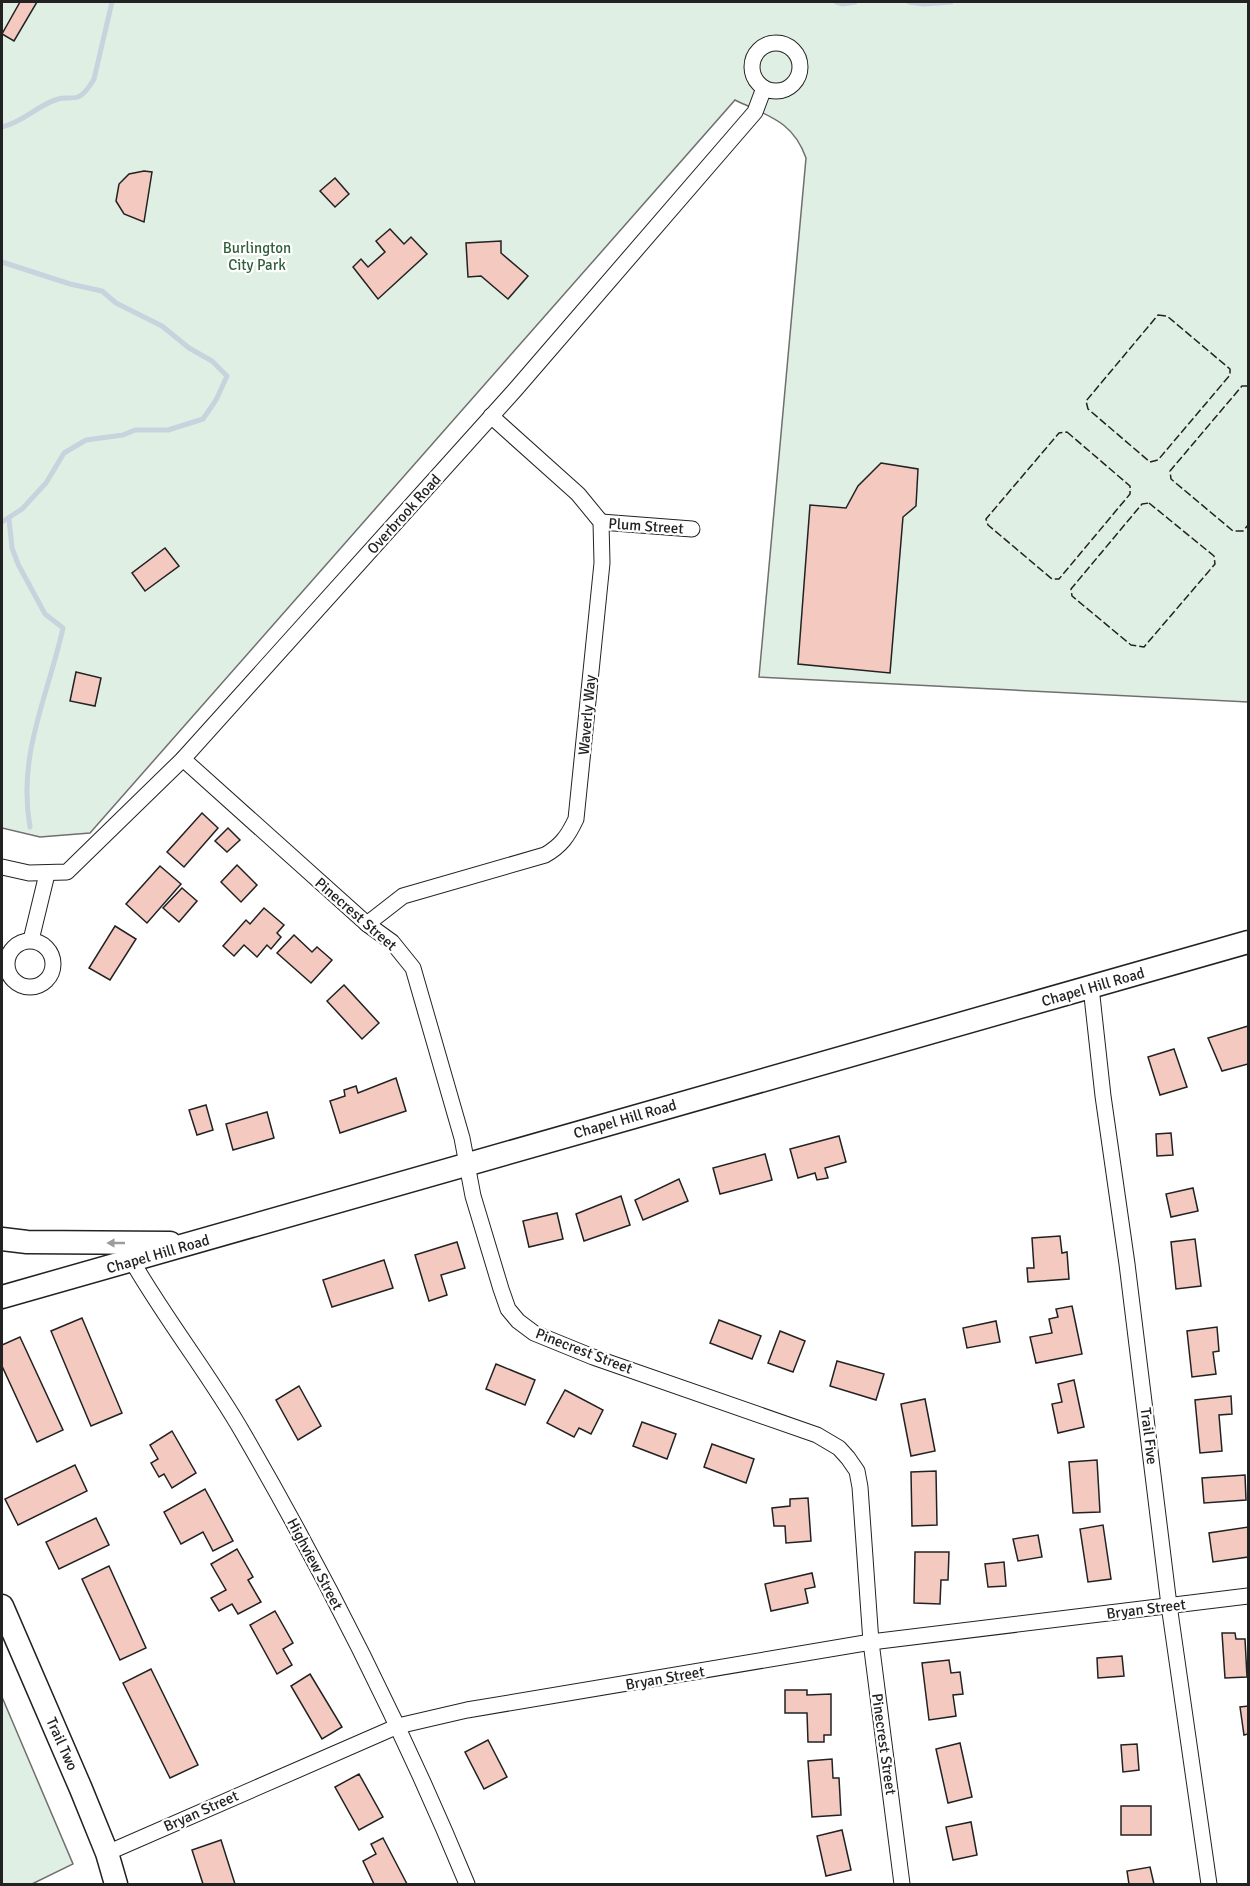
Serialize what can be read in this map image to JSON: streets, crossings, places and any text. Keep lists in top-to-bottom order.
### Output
{
  "streets": {
    "main road": ["Chapel Hill Road", "Trail Two"],
    "street": [
      "Overbrook Road",
      "Plum Street",
      "Waverly Way",
      "Pinecrest Street",
      "Trail Five",
      "Highview Street",
      "Bryan Street"
    ]
  },
  "crossings": [
    ["Overbrook Road", "Pinecrest Street"],
    ["Plum Street", "Waverly Way"],
    ["Waverly Way", "Pinecrest Street"],
    ["Pinecrest Street", "Chapel Hill Road"],
    ["Pinecrest Street", "Bryan Street"],
    ["Chapel Hill Road", "Trail Five"],
    ["Chapel Hill Road", "Highview Street"],
    ["Trail Five", "Bryan Street"],
    ["Highview Street", "Bryan Street"],
    ["Bryan Street", "Trail Two"]
  ],
  "parks": ["Burlington City Park"]
}
